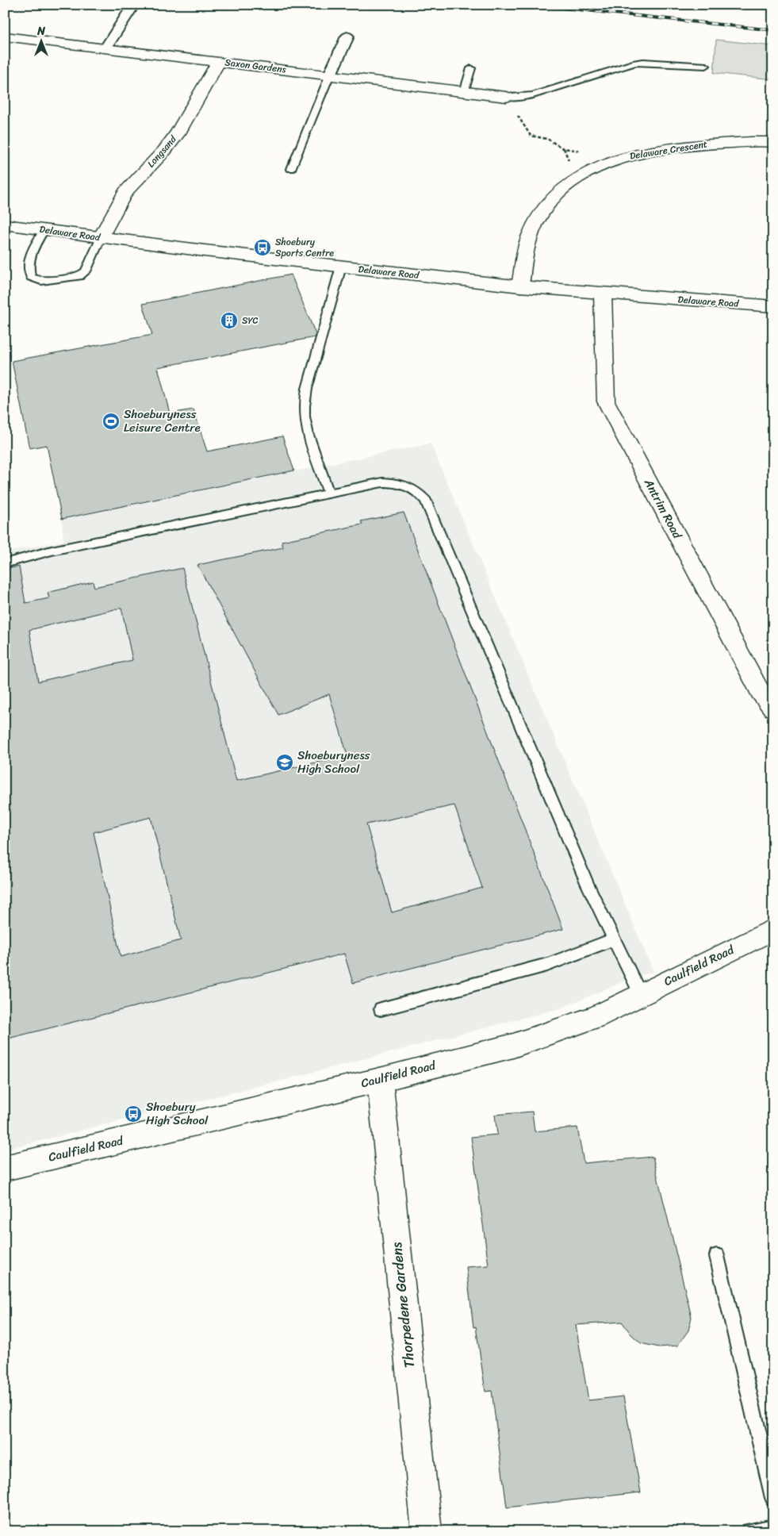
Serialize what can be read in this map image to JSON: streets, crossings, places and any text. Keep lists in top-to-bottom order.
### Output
{
  "streets": {
    "street": [
      "Saxon Gardens",
      "Delaware Crescent",
      "Longsand",
      "Delaware Road",
      "Antrim Road",
      "Caulfield Road",
      "Thorpedene Gardens"
    ]
  },
  "crossings": [
    ["Saxon Gardens", "Longsand"],
    ["Delaware Crescent", "Delaware Road"],
    ["Longsand", "Delaware Road"],
    ["Delaware Road", "Antrim Road"],
    ["Caulfield Road", "Thorpedene Gardens"]
  ],
  "places": {
    "bus stop": ["Shoebury Sports Centre", "Shoebury High School"],
    "building": ["SYC"],
    "sports": ["Shoeburyness Leisure Centre"],
    "school or university": ["Shoeburyness High School"]
  },
  "north": "top"
}
